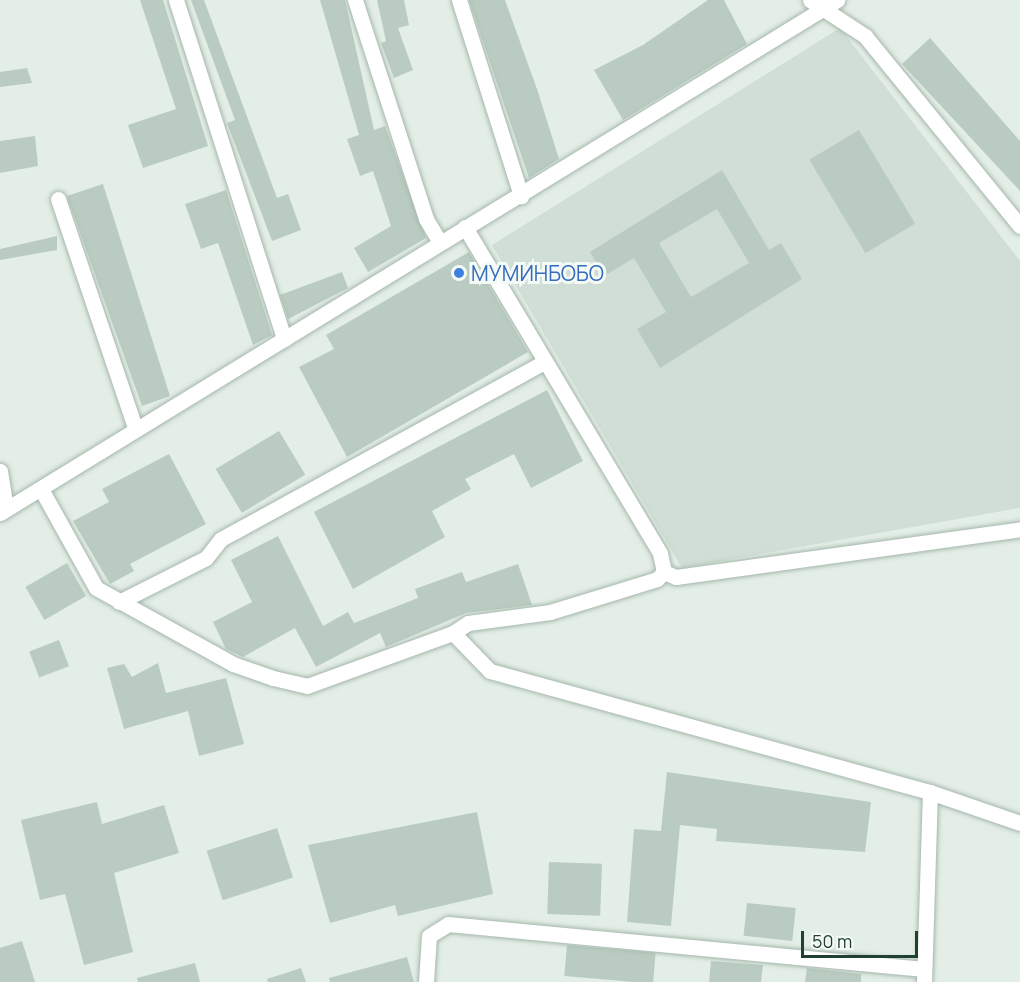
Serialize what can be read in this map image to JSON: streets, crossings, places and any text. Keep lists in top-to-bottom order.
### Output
{
  "places": ["МУМИНБОБО"],
  "scale_bar": "50 m"
}
